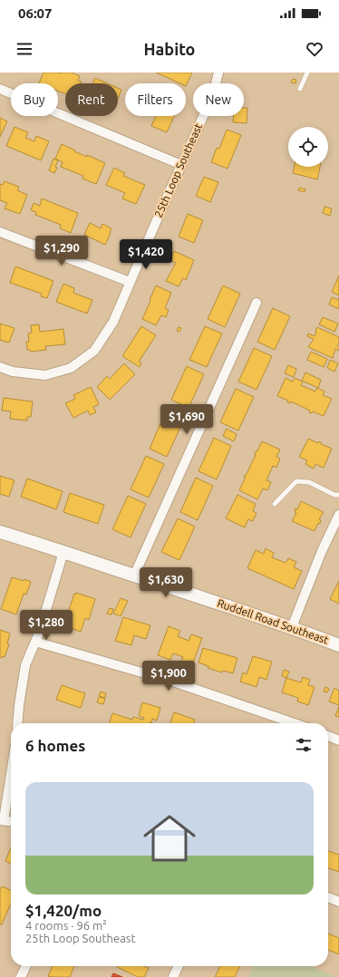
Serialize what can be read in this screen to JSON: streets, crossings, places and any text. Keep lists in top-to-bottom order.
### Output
{
  "streets": {
    "main road": ["Ruddell Road Southeast"],
    "street": ["25th Loop Southeast"]
  },
  "page": {
    "status": "06:07",
    "header": "Habito",
    "chip": [
      "Buy",
      "Rent",
      "Filters",
      "New"
    ],
    "price": [
      "$1,290",
      "$1,420",
      "$1,690",
      "$1,630",
      "$1,280",
      "$1,900"
    ],
    "heading": "6 homes",
    "list": [
      {
        "name": "$1,420/mo",
        "note": "4 rooms · 96 m² · 25th Loop Southeast"
      }
    ]
  }
}
